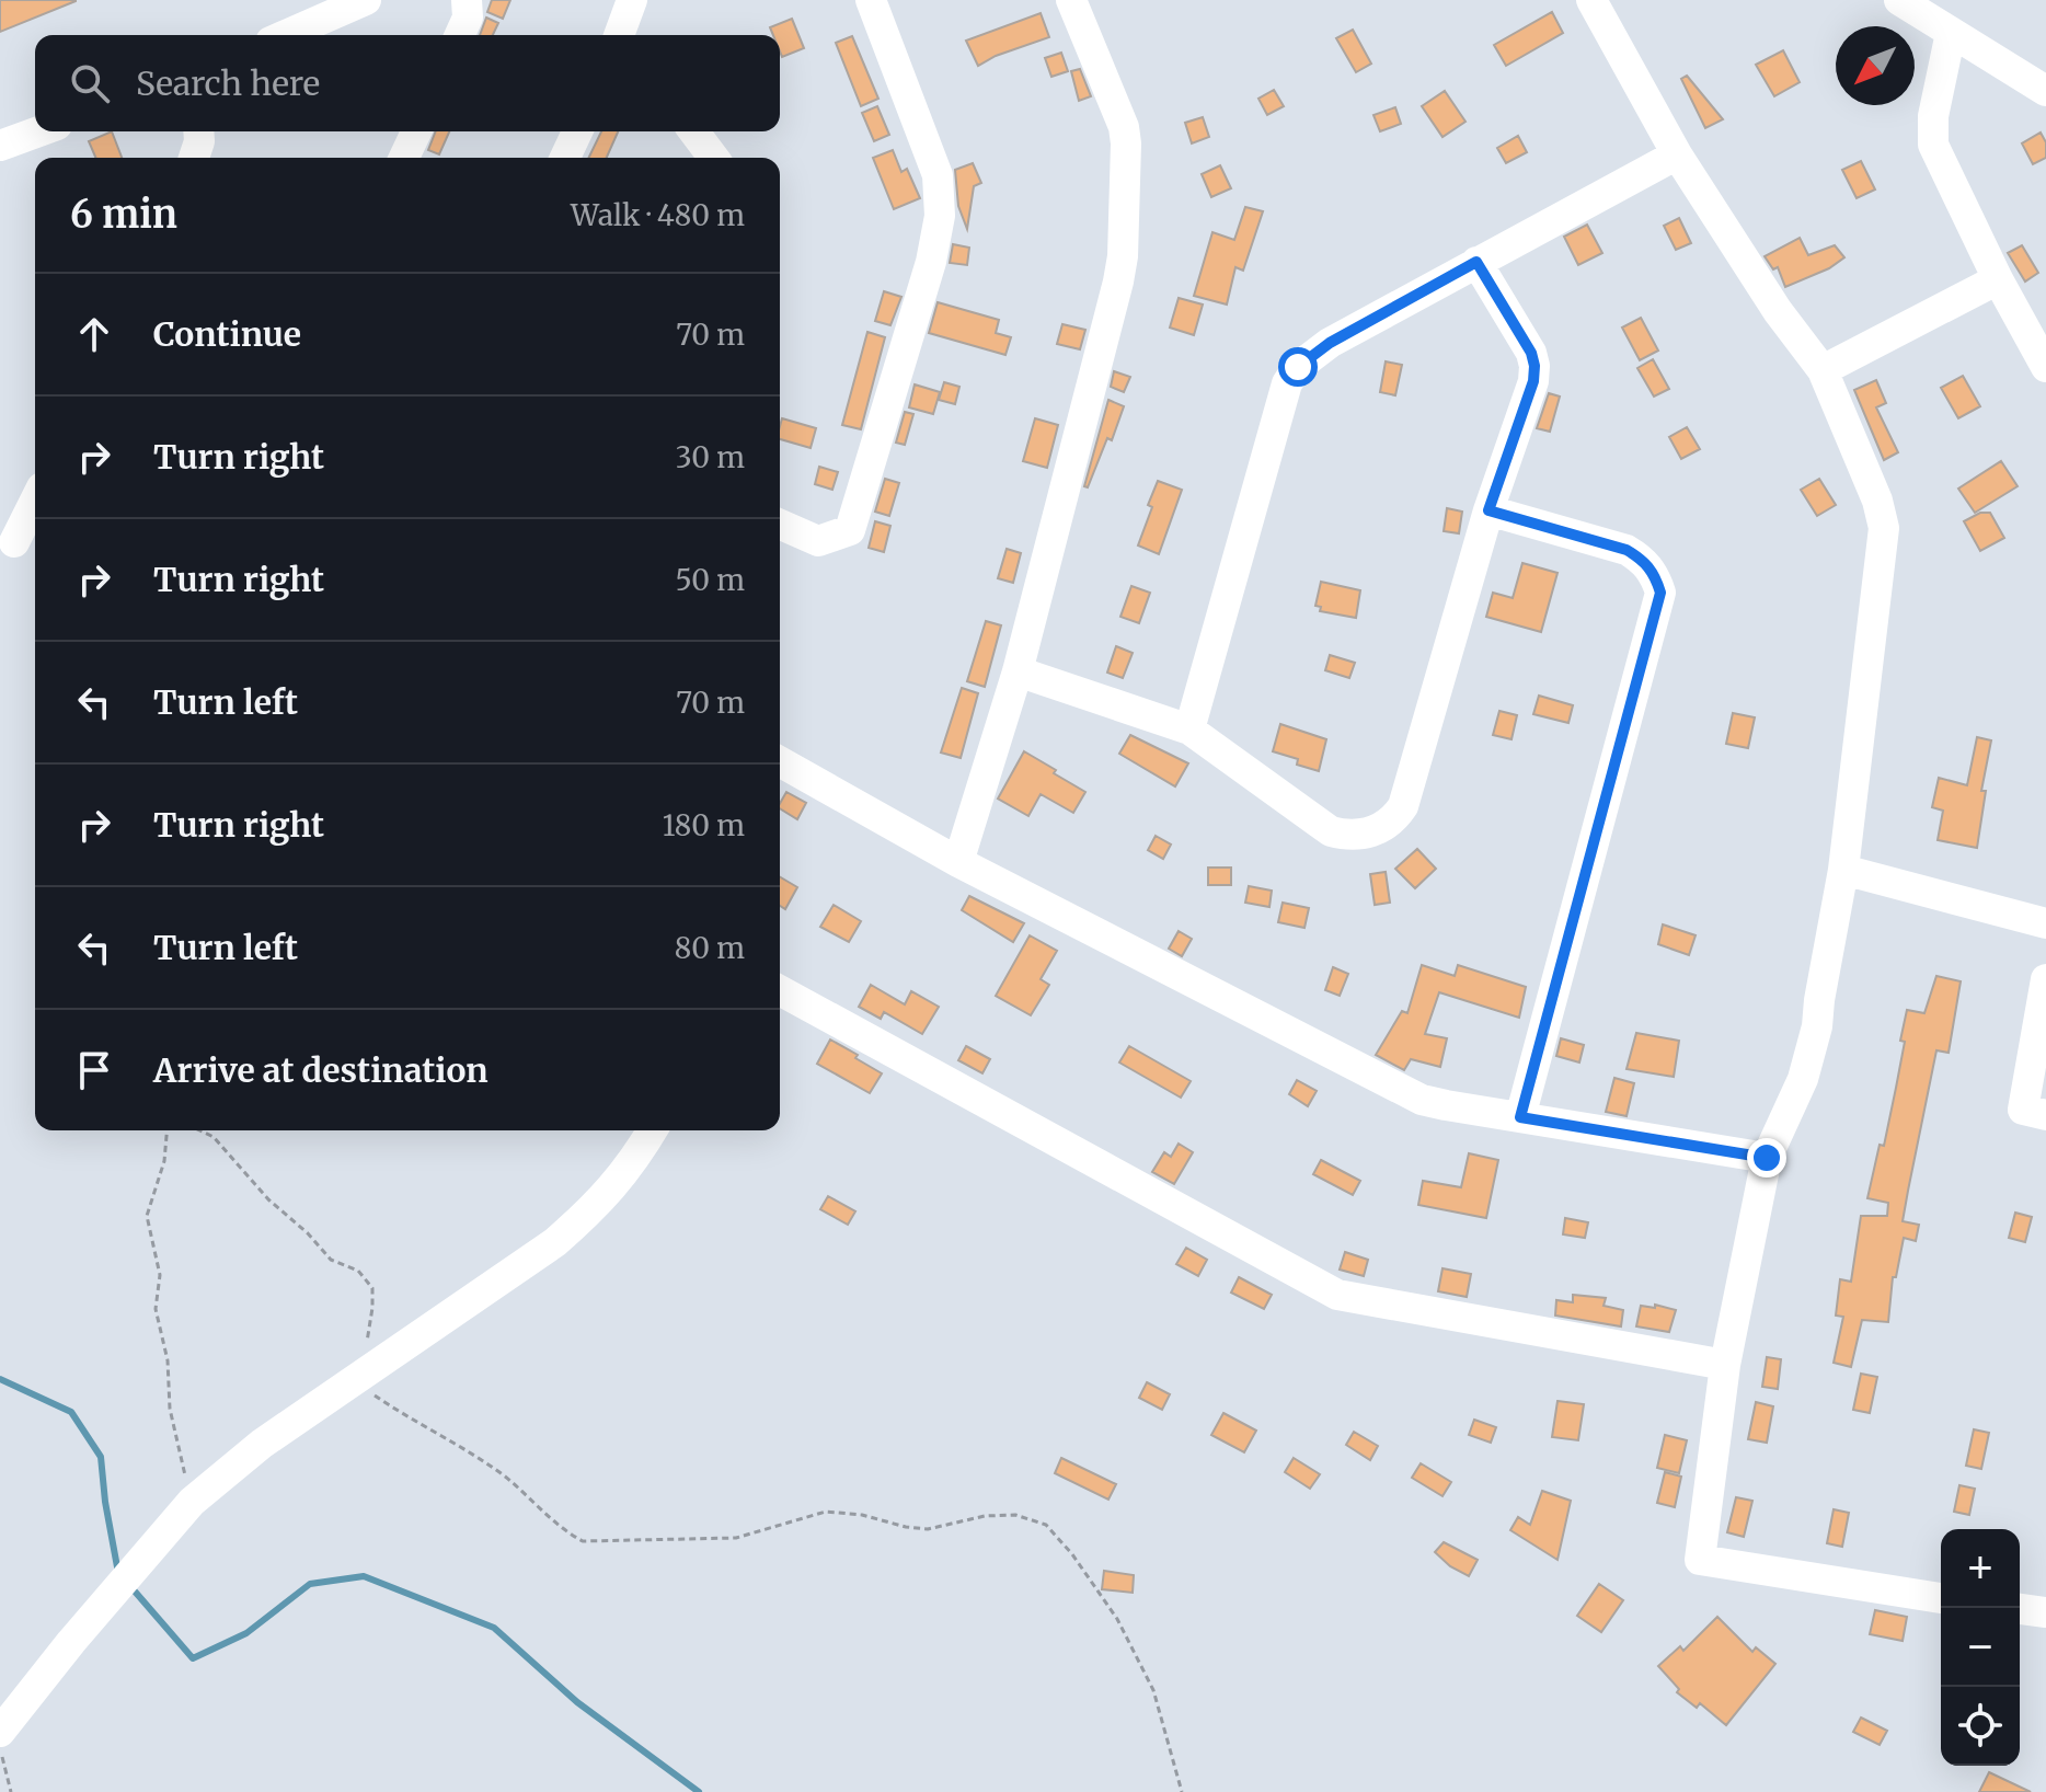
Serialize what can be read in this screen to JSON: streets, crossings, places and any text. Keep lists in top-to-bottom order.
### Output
{
  "north": "bottom left",
  "page": {
    "search": "Search here",
    "heading": ["6 min", "Walk · 480 m"],
    "list": [
      ["Continue", "70 m"],
      ["Turn right", "30 m"],
      ["Turn right", "50 m"],
      ["Turn left", "70 m"],
      ["Turn right", "180 m"],
      ["Turn left", "80 m"],
      "Arrive at destination"
    ],
    "map_buttons": ["+", "−"]
  }
}
